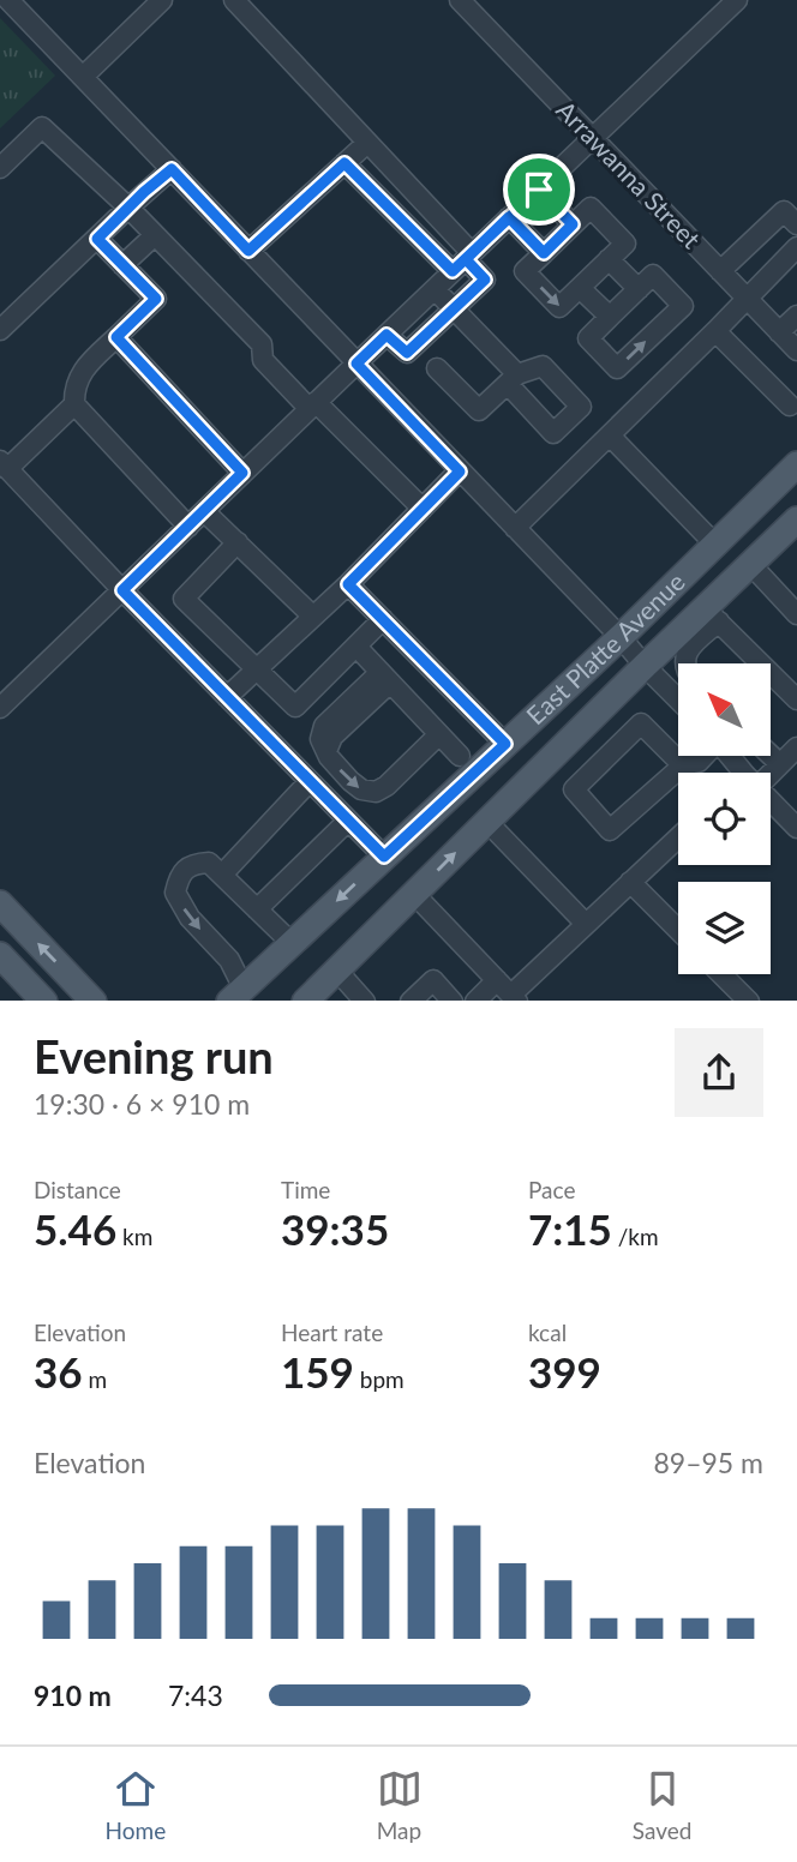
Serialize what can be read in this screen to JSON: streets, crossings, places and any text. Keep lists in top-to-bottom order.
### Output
{
  "streets": {
    "main road": ["East Platte Avenue"],
    "street": ["Arrawanna Street"]
  },
  "north": "top left",
  "page": {
    "heading": ["Evening run", "19:30 · 6 × 910 m"],
    "stats": [
      ["Distance", "5.46 km"],
      ["Time", "39:35"],
      ["Pace", "7:15 /km"],
      ["Elevation", "36 m"],
      ["Heart rate", "159 bpm"],
      ["kcal", "399"]
    ],
    "chart": ["Elevation", "89–95 m"],
    "list": [
      {
        "name": "910 m",
        "note": "7:43"
      }
    ],
    "tabs": ["Home", "Map", "Saved"]
  }
}
